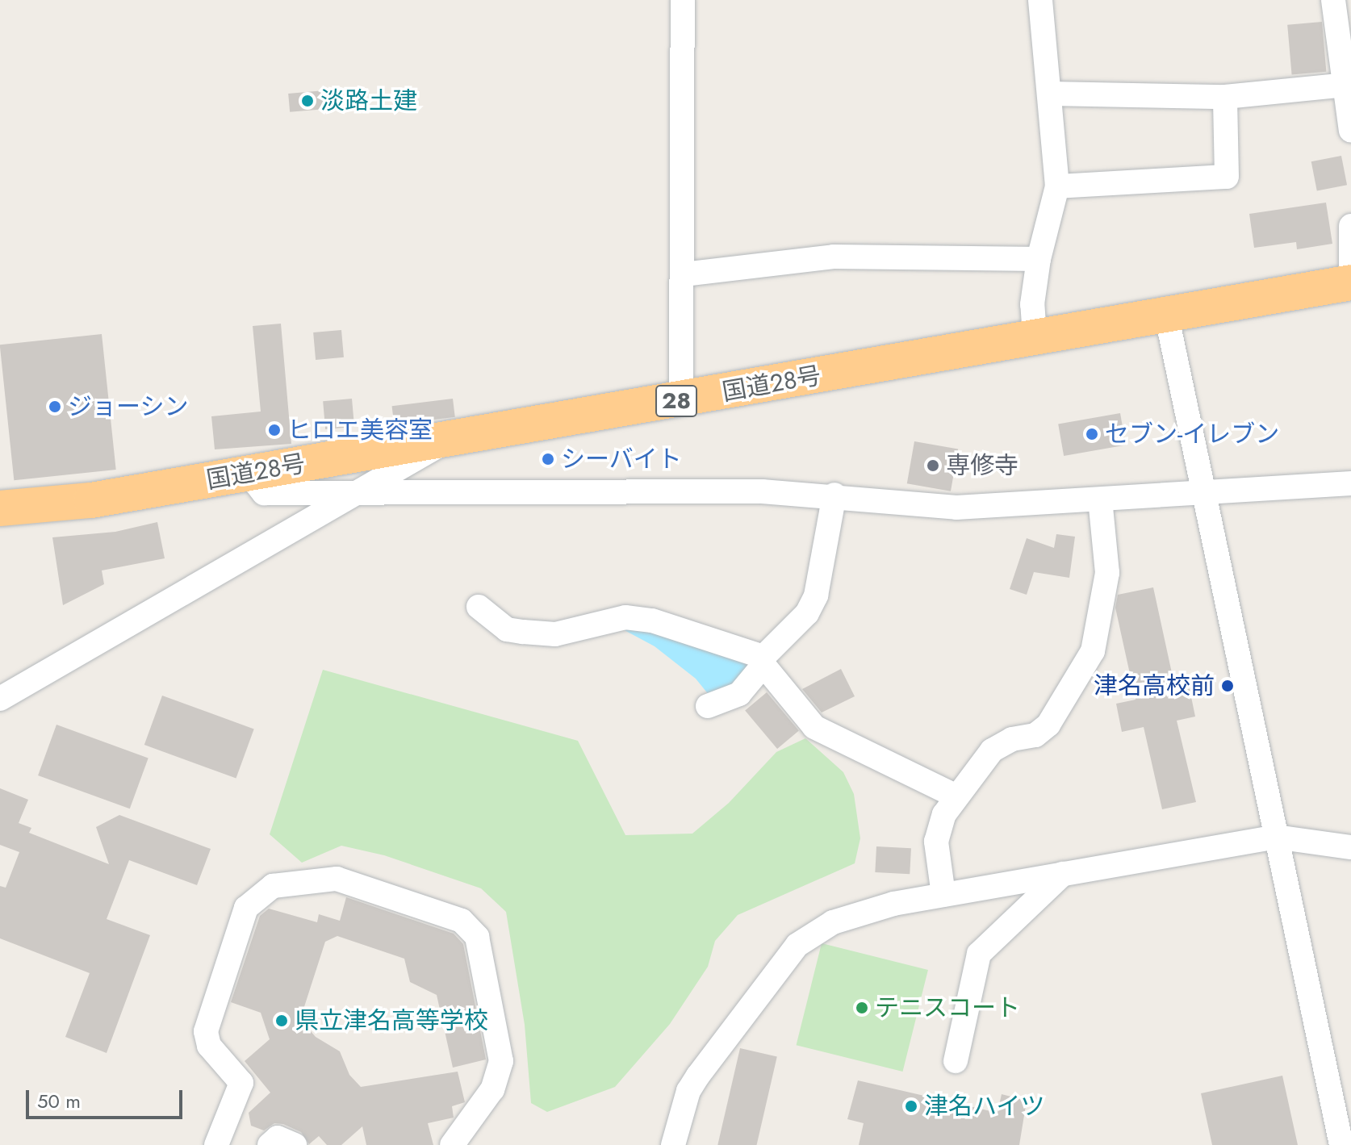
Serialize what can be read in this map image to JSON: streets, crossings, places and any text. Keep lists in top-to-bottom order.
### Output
{
  "streets": {
    "highway": ["国道28号", "28"]
  },
  "places": [
    "淡路土建",
    "ジョーシン",
    "ヒロエ美容室",
    "セブン-イレブン",
    "シーバイト",
    "専修寺",
    "津名高校前",
    "テニスコート",
    "県立津名高等学校",
    "津名ハイツ"
  ],
  "scale_bar": "50 m"
}
